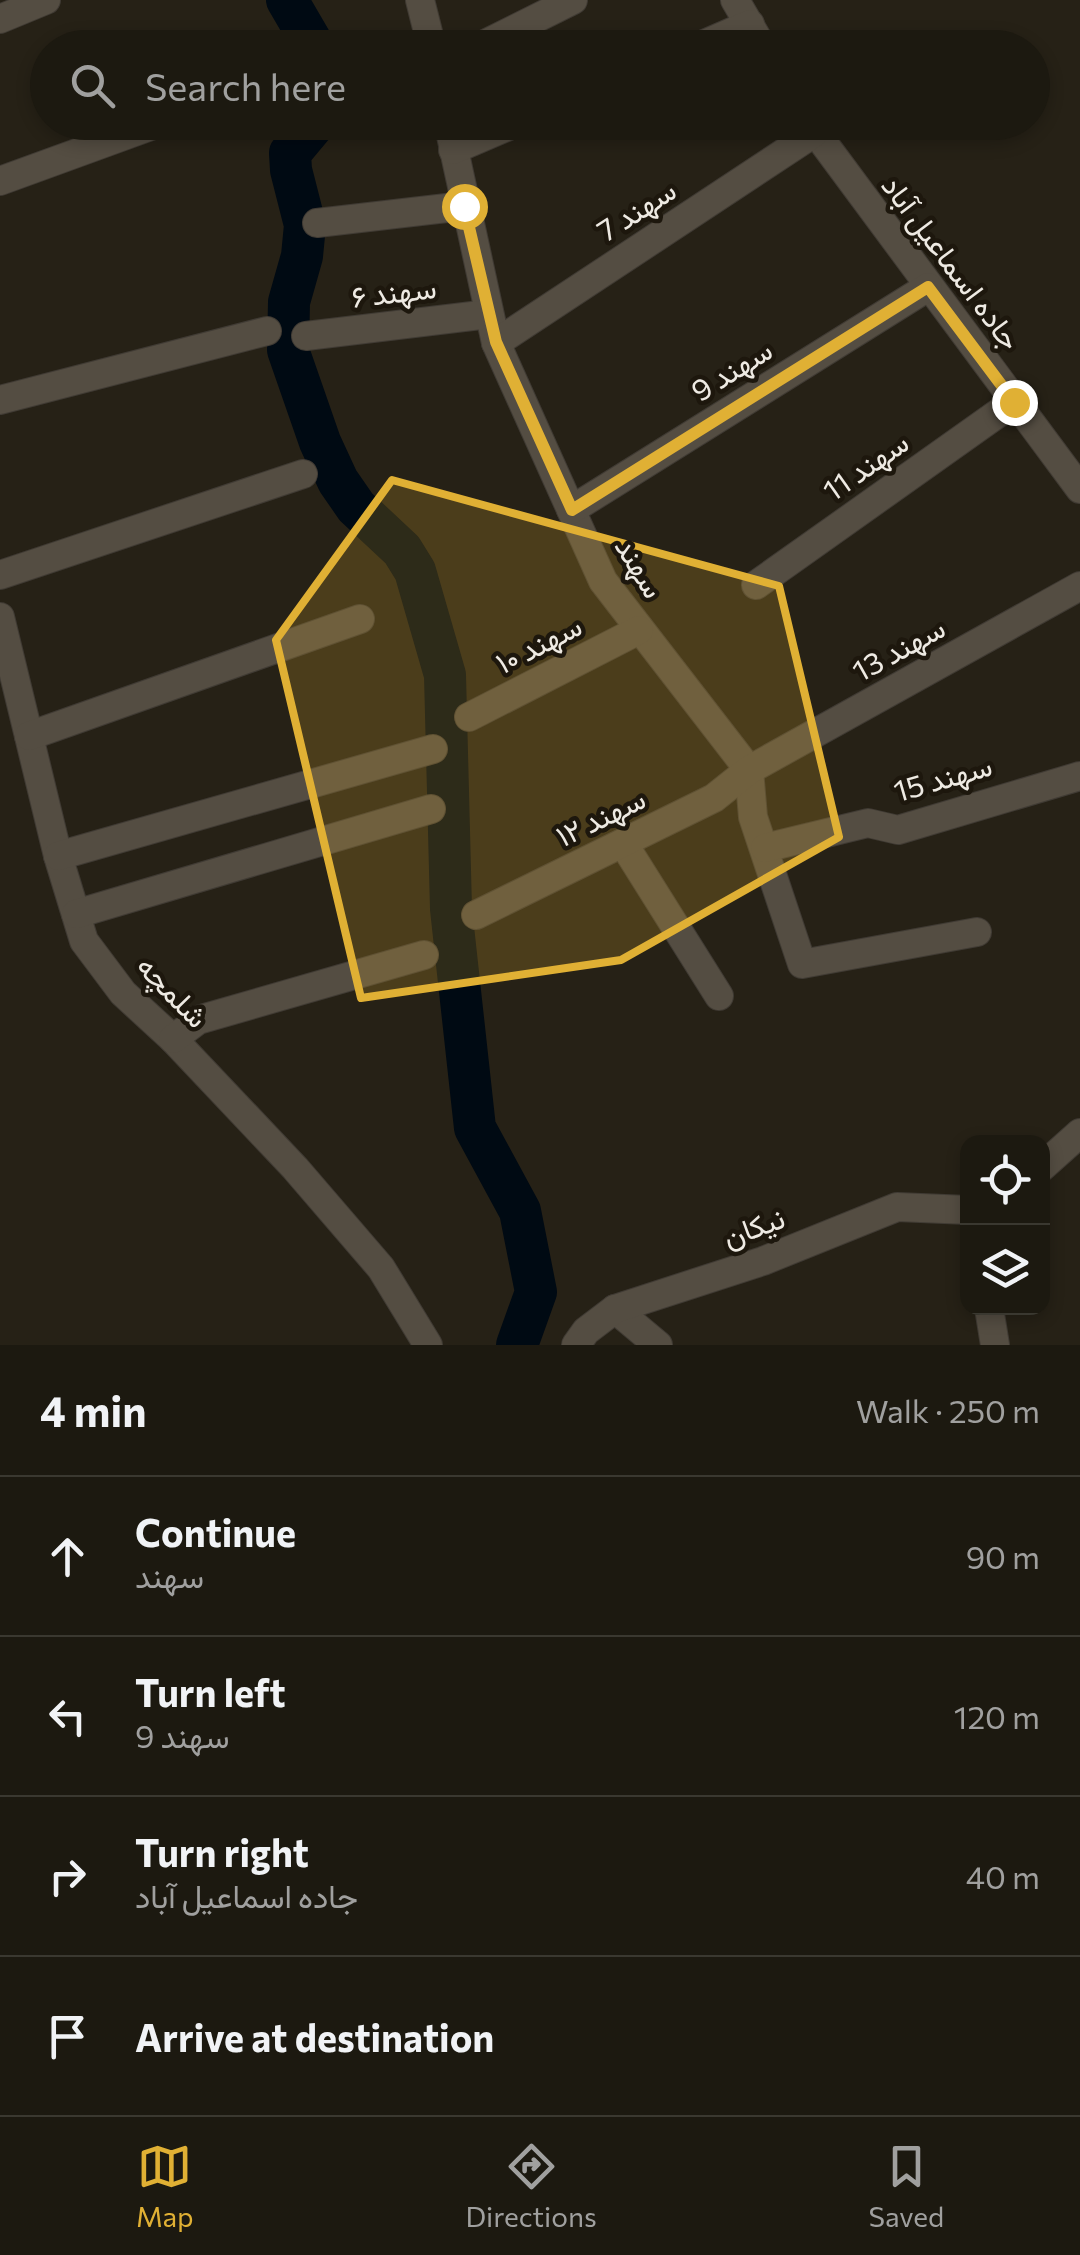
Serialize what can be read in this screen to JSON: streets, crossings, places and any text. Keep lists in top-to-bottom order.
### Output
{
  "streets": {
    "street": [
      "سهند 7",
      "جاده اسماعیل آباد",
      "سهند ۶",
      "سهند 9",
      "سهند 11",
      "سهند",
      "سهند ۱۰",
      "سهند 13",
      "سهند 15",
      "سهند ۱۲",
      "شلمچه",
      "نیکان"
    ]
  },
  "crossings": [
    ["سهند 7", "سهند"],
    ["جاده اسماعیل آباد", "سهند 9"],
    ["جاده اسماعیل آباد", "سهند 11"],
    ["سهند ۶", "سهند"],
    ["سهند 9", "سهند"],
    ["سهند", "سهند ۱۰"],
    ["سهند", "سهند 13"],
    ["سهند", "سهند ۱۲"],
    ["سهند 13", "سهند ۱۲"]
  ],
  "page": {
    "search": "Search here",
    "heading": ["4 min", "Walk · 250 m"],
    "list": [
      ["Continue", "سهند", "90 m"],
      ["Turn left", "سهند 9", "120 m"],
      ["Turn right", "جاده اسماعیل آباد", "40 m"],
      "Arrive at destination"
    ],
    "nav": ["Map", "Directions", "Saved"]
  }
}
